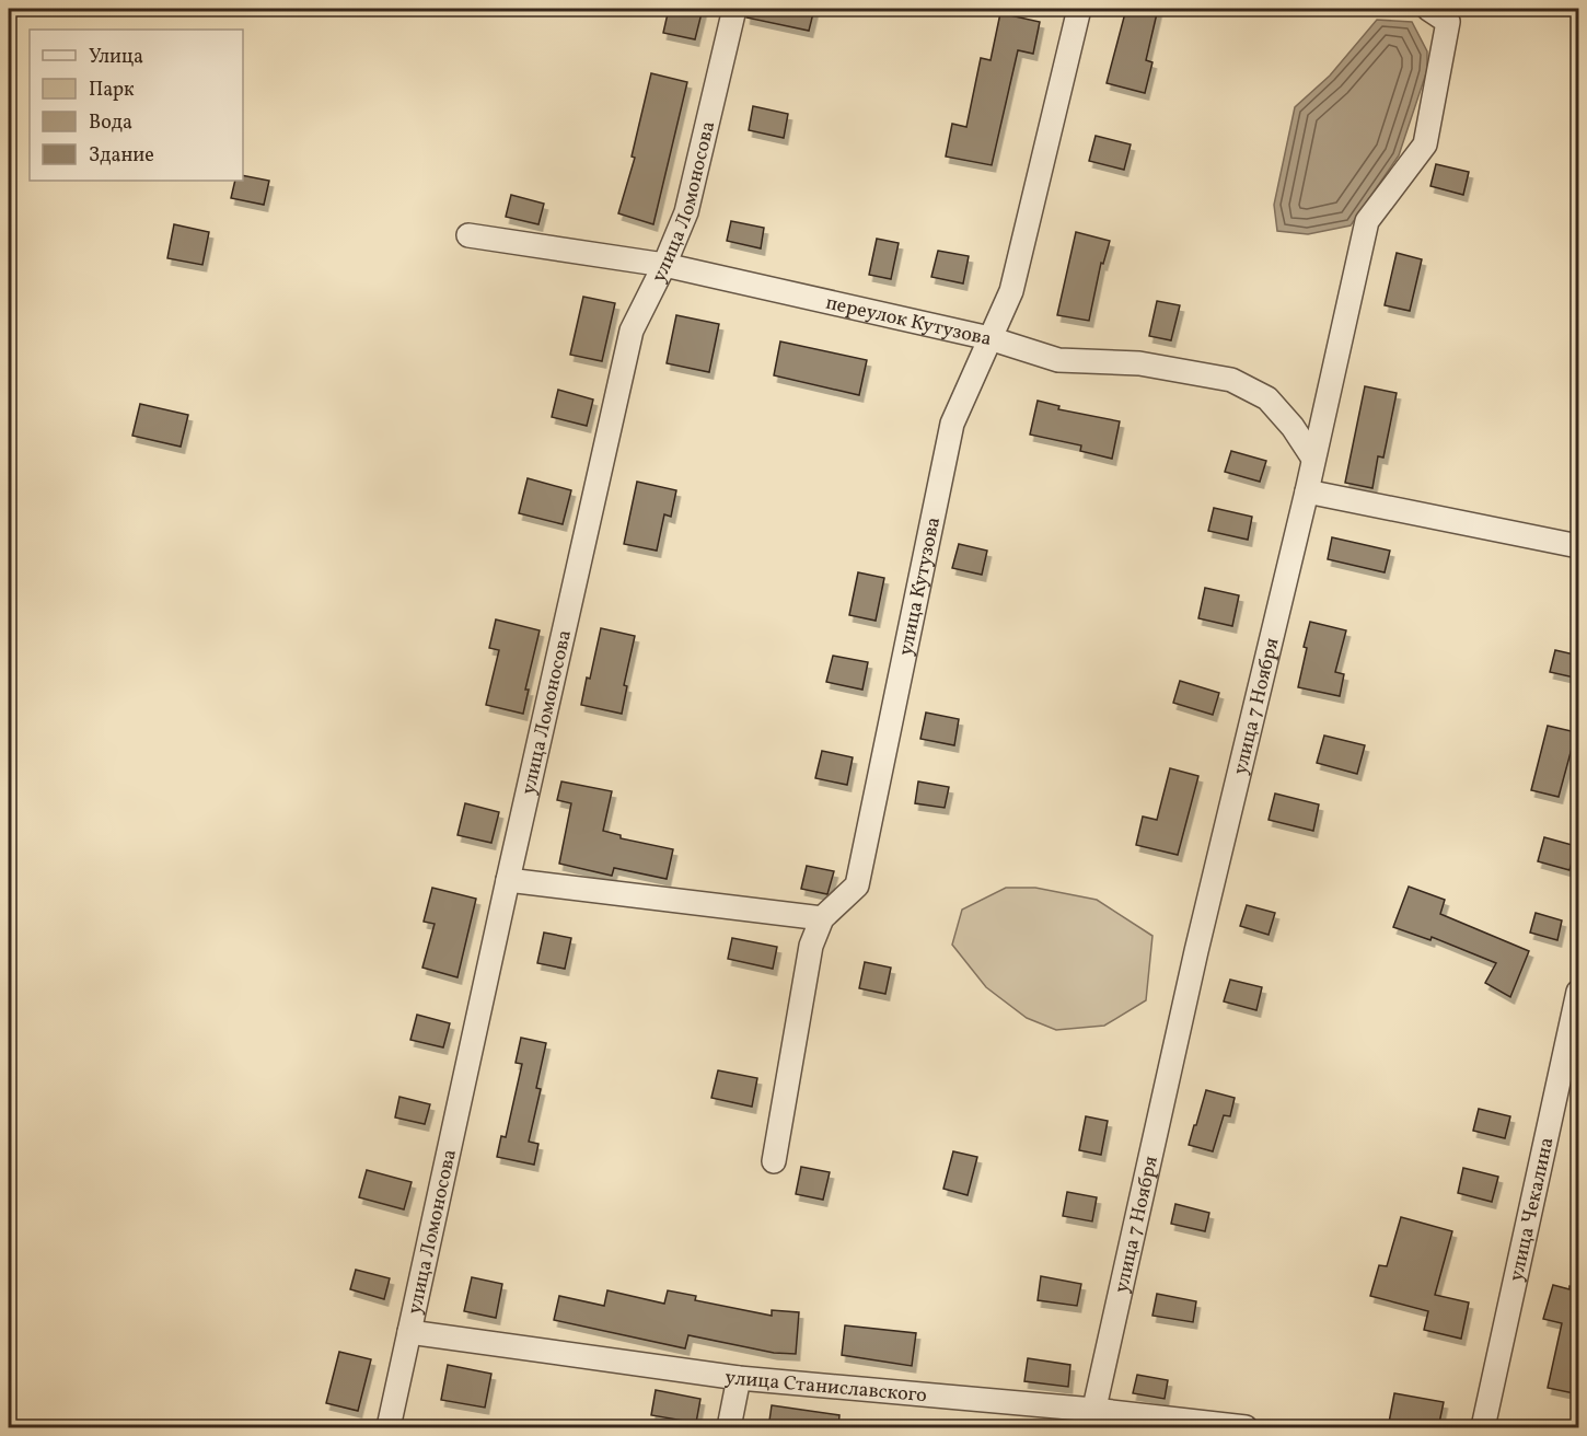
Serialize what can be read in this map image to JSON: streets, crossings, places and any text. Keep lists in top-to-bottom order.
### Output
{
  "streets": {
    "street": [
      "улица Ломоносова",
      "переулок Кутузова",
      "улица Кутузова",
      "улица 7 Ноября",
      "улица Чекалина",
      "улица Станиславского"
    ]
  },
  "crossings": [
    ["улица Ломоносова", "переулок Кутузова"],
    ["улица Ломоносова", "улица Станиславского"],
    ["переулок Кутузова", "улица Кутузова"],
    ["переулок Кутузова", "улица 7 Ноября"],
    ["улица 7 Ноября", "улица Станиславского"]
  ],
  "legend": [
    "Улица",
    "Парк",
    "Вода",
    "Здание"
  ]
}
